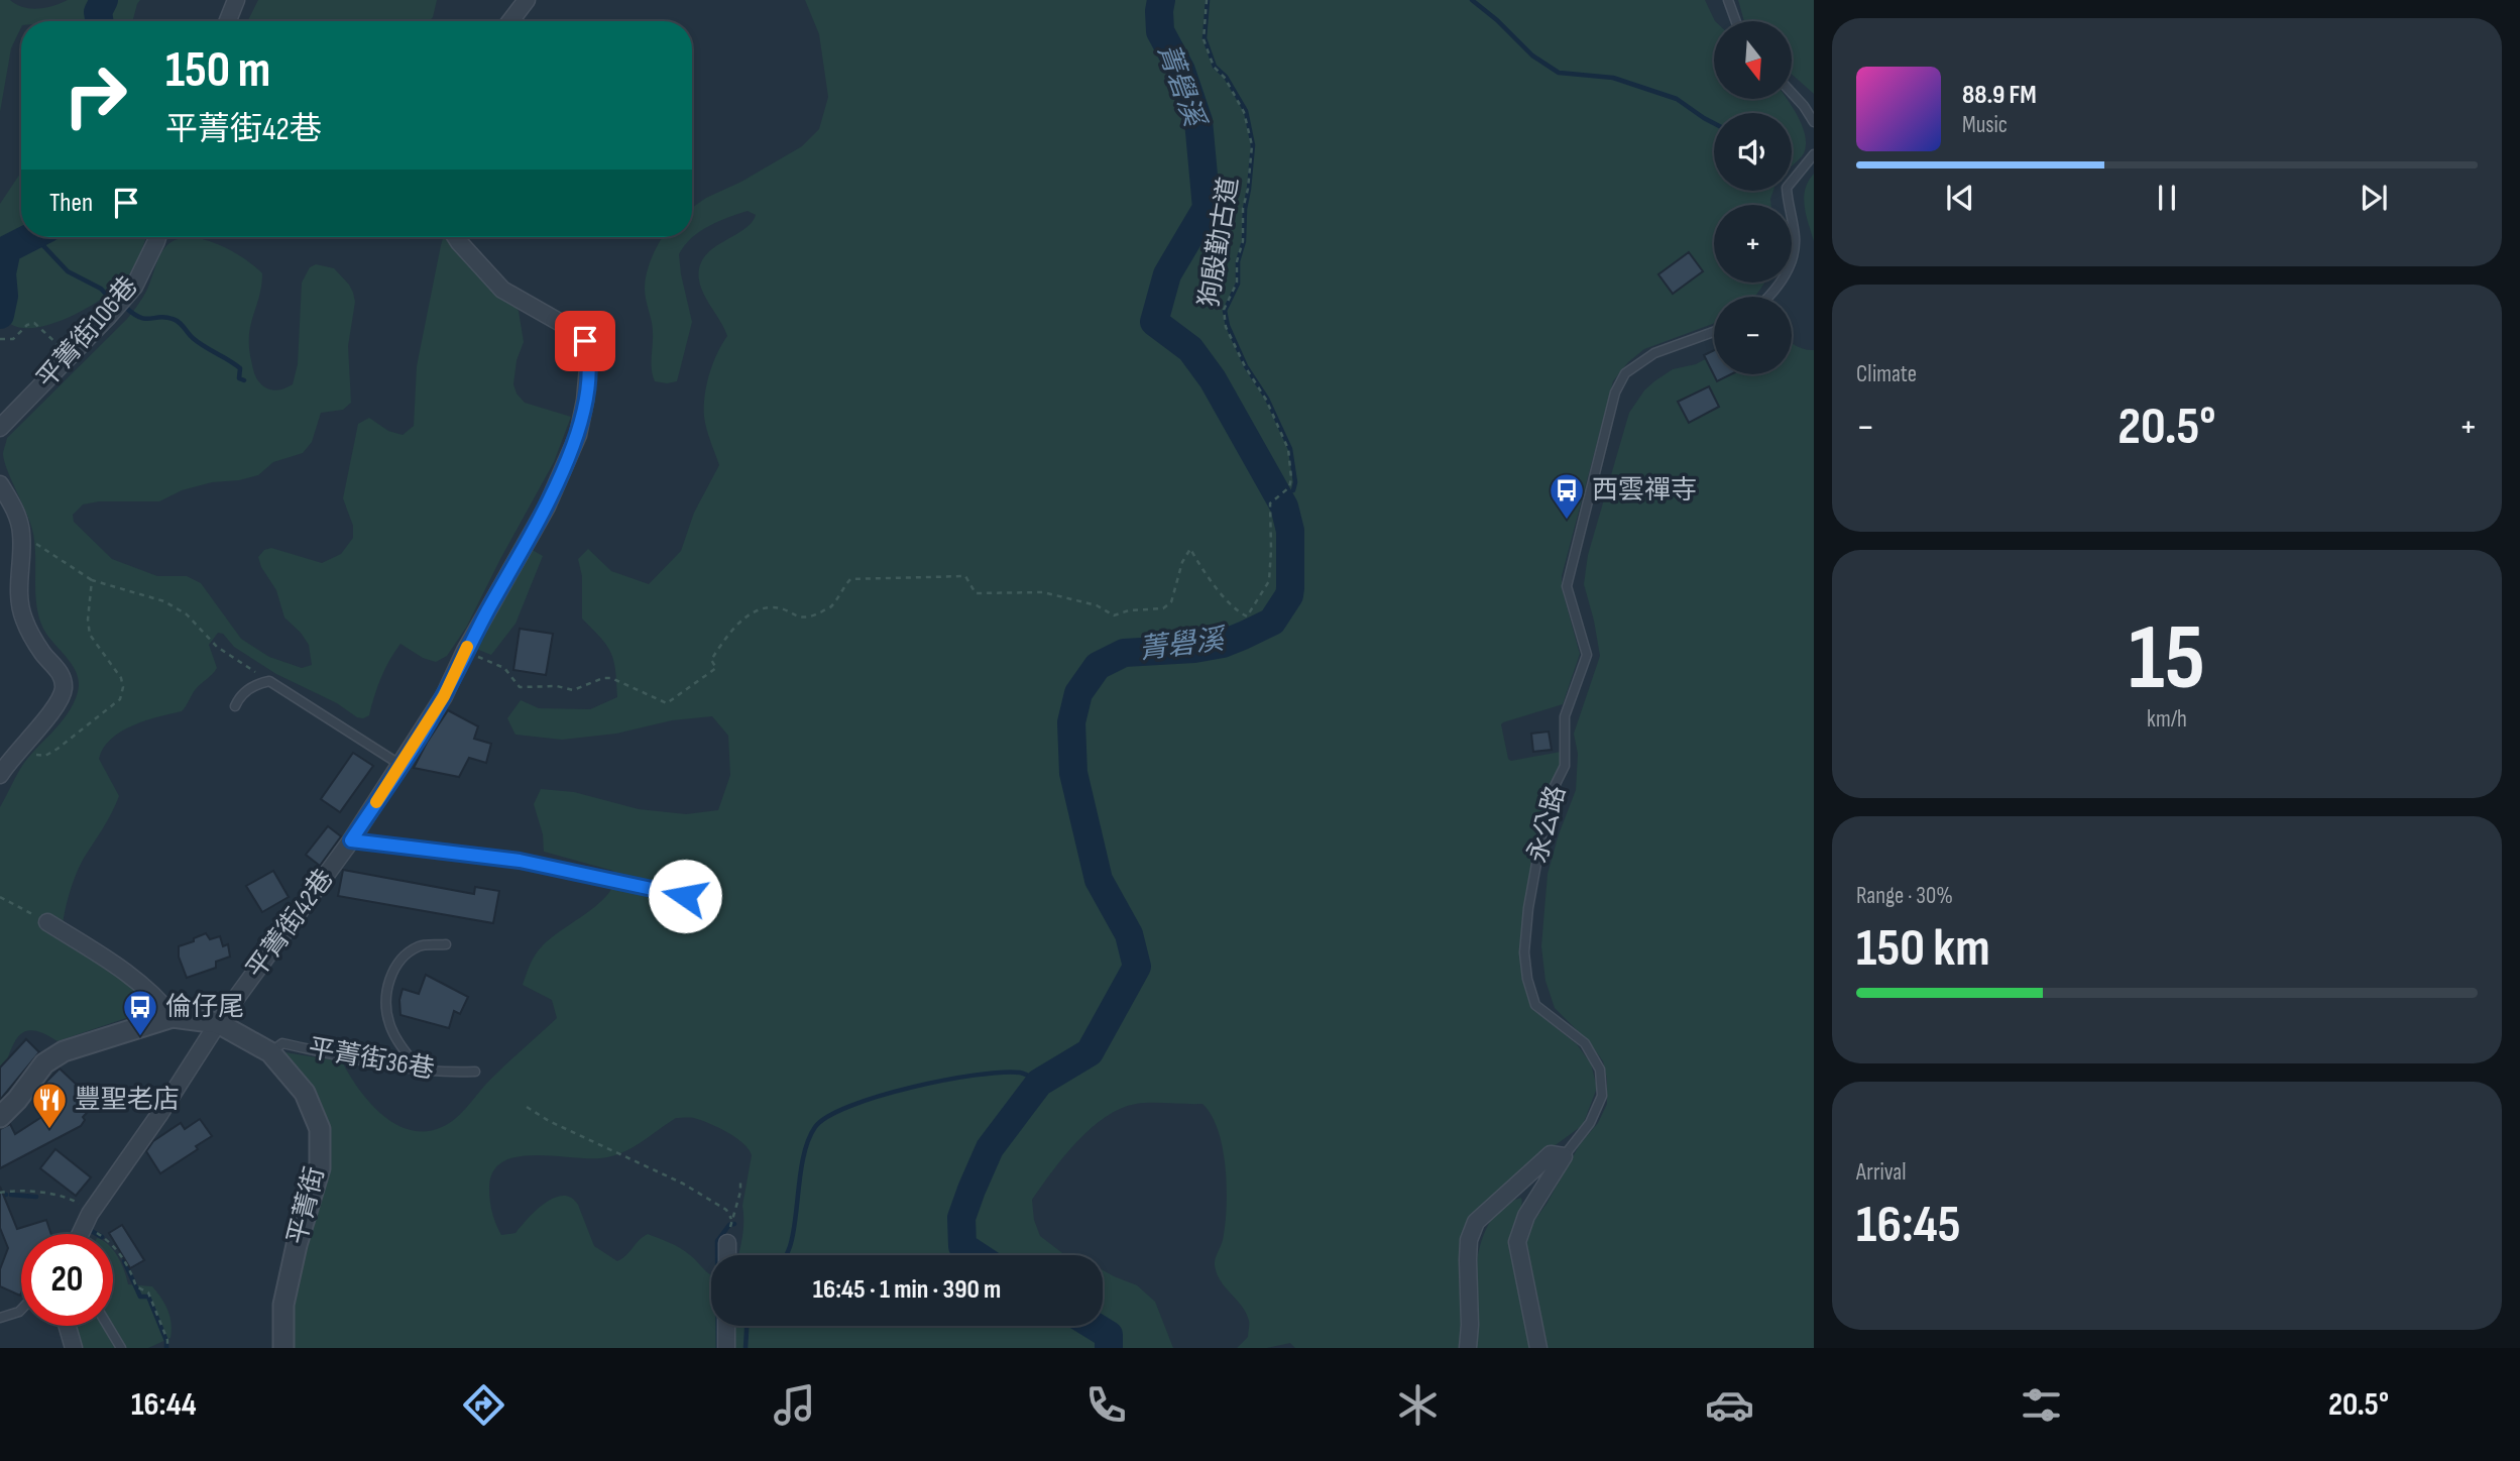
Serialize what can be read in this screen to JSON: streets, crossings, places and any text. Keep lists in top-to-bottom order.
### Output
{
  "streets": {
    "street": [
      "平菁街106巷",
      "永公路",
      "平菁街42巷",
      "平菁街"
    ],
    "lane": ["平菁街36巷"],
    "path": ["狗殷勤古道"]
  },
  "crossings": [
    ["狗殷勤古道", "平菁街42巷"],
    ["平菁街42巷", "平菁街"],
    ["平菁街36巷", "平菁街"]
  ],
  "water": ["菁礐溪"],
  "places": {
    "bus stop": ["西雲禪寺", "倫仔尾"],
    "restaurant": ["豐聖老店"]
  },
  "north": "bottom",
  "page": {
    "map_buttons": ["+", "−"],
    "turn": ["150 m", "平菁街42巷"],
    "song": ["88.9 FM", "Music"],
    "then": "Then",
    "tile": [
      "Climate",
      ["15", "km/h"],
      ["Range · 30%", "150 km"],
      ["Arrival", "16:45"]
    ],
    "heat": ["−", "20.5°", "+"],
    "limit": "20",
    "trip": "16:45 · 1 min · 390 m",
    "tabs": ["16:44", "20.5°"]
  }
}
